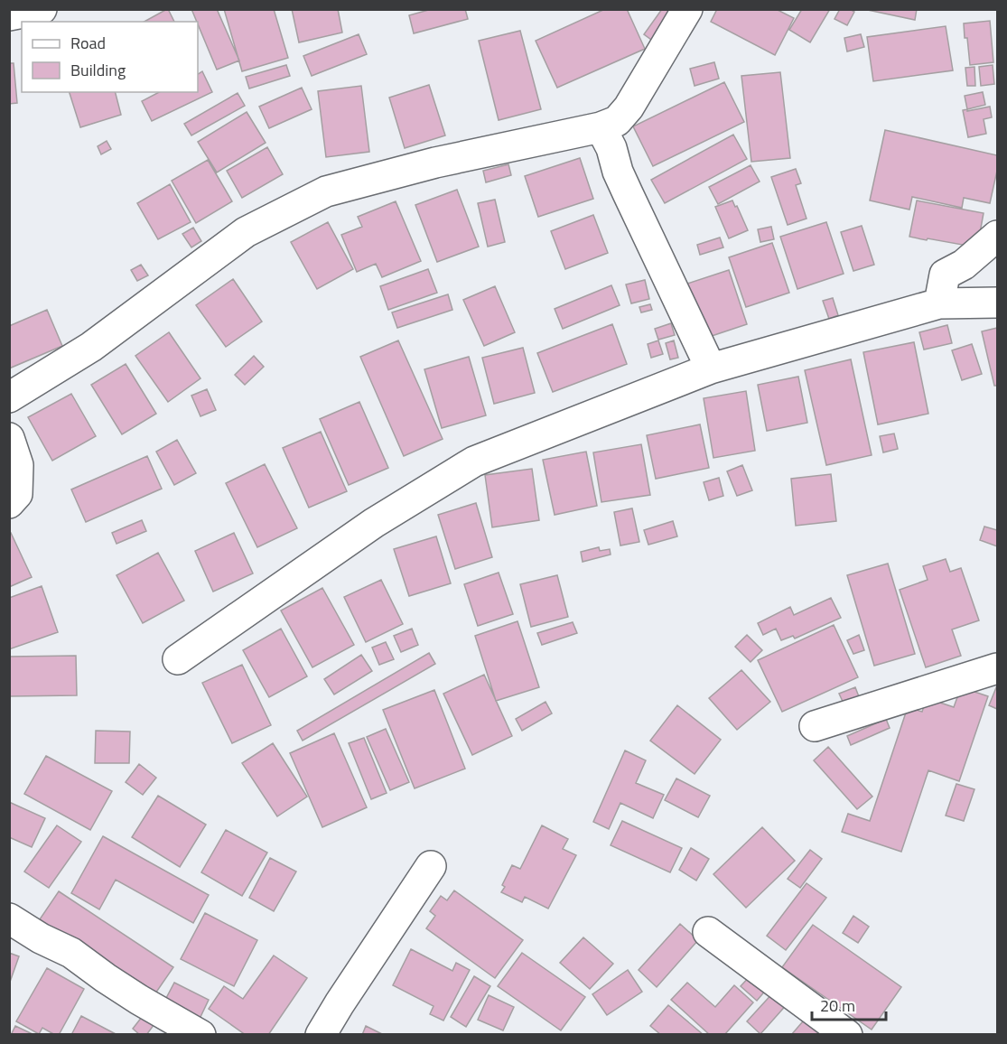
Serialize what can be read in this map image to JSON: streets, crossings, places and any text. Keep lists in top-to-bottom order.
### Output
{
  "legend": ["Road", "Building"],
  "scale_bar": "20 m"
}
